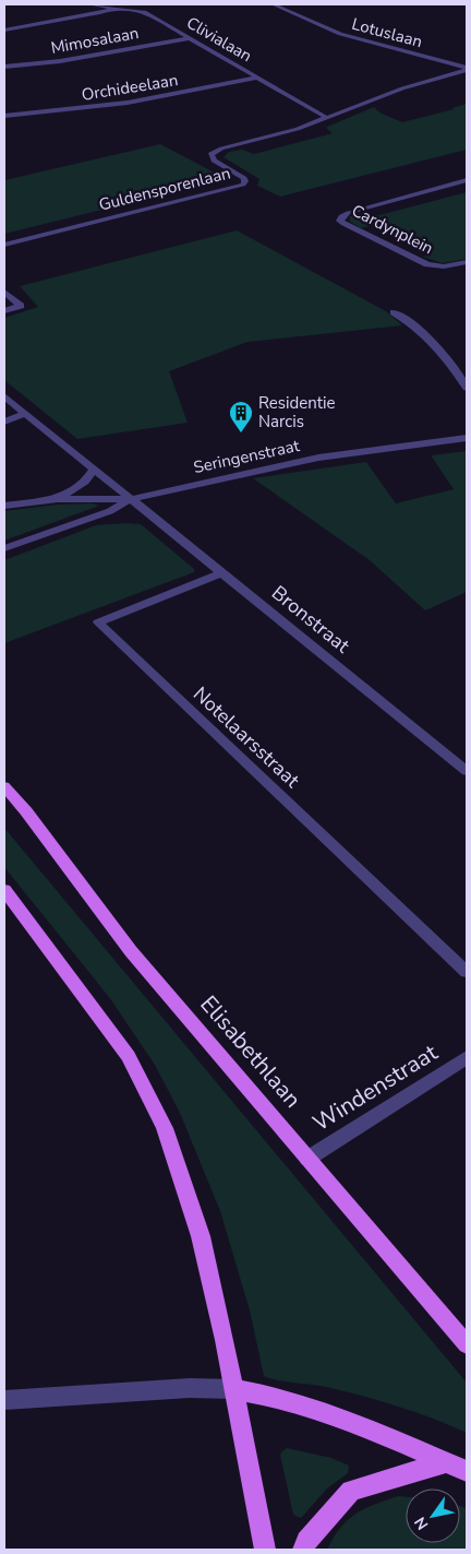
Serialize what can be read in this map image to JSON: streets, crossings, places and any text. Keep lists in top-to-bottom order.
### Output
{
  "streets": {
    "main road": ["Elisabethlaan"],
    "street": [
      "Lotuslaan",
      "Clivialaan",
      "Mimosalaan",
      "Orchideelaan",
      "Guldensporenlaan",
      "Cardynplein",
      "Seringenstraat",
      "Bronstraat",
      "Notelaarsstraat",
      "Windenstraat"
    ]
  },
  "crossings": [
    ["Lotuslaan", "Guldensporenlaan"],
    ["Clivialaan", "Mimosalaan"],
    ["Clivialaan", "Orchideelaan"],
    ["Clivialaan", "Guldensporenlaan"],
    ["Seringenstraat", "Bronstraat"],
    ["Bronstraat", "Notelaarsstraat"],
    ["Elisabethlaan", "Windenstraat"]
  ],
  "places": {
    "building": ["Residentie Narcis"]
  },
  "north": "bottom left"
}
